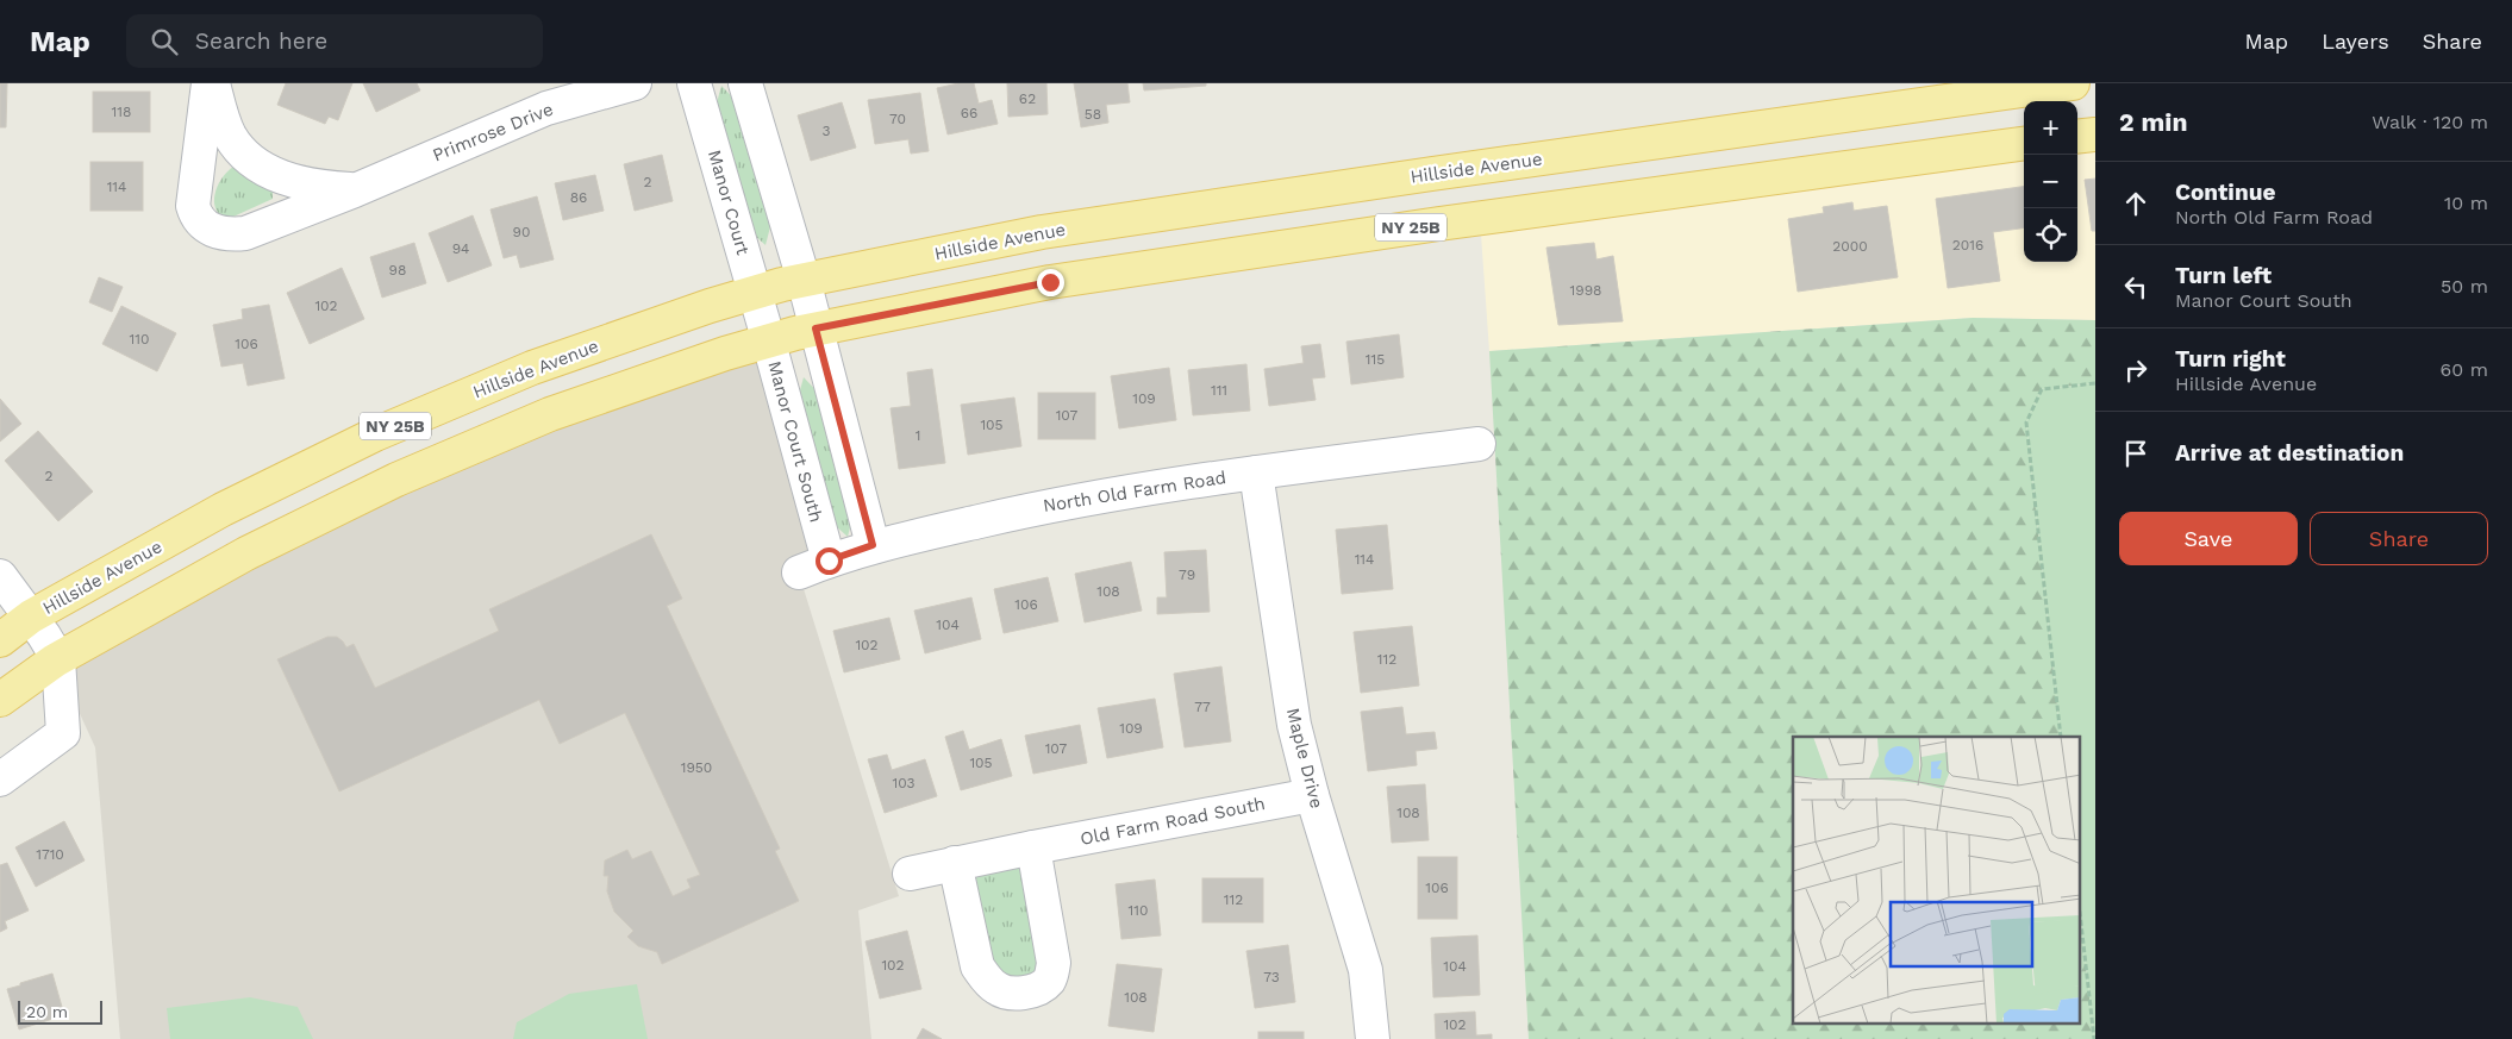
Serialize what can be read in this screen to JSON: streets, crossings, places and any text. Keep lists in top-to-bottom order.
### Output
{
  "streets": {
    "main road": ["Hillside Avenue", "NY 25B"],
    "street": [
      "Primrose Drive",
      "Manor Court",
      "Manor Court South",
      "North Old Farm Road",
      "Maple Drive",
      "Old Farm Road South"
    ]
  },
  "crossings": [
    ["Hillside Avenue", "Manor Court"],
    ["Hillside Avenue", "Manor Court South"],
    ["Manor Court", "Manor Court South"],
    ["Manor Court South", "North Old Farm Road"],
    ["North Old Farm Road", "Maple Drive"],
    ["Maple Drive", "Old Farm Road South"]
  ],
  "house_numbers": [
    "62",
    "118",
    "66",
    "58",
    "70",
    "3",
    "2",
    "114",
    "86",
    "90",
    "2016",
    "2000",
    "94",
    "98",
    "1998",
    "102",
    "110",
    "106",
    "115",
    "111",
    "109",
    "107",
    "105",
    "1",
    "2",
    "114",
    "79",
    "108",
    "106",
    "104",
    "102",
    "112",
    "77",
    "109",
    "107",
    "105",
    "1950",
    "103",
    "108",
    "1710",
    "106",
    "112",
    "110",
    "102",
    "104",
    "73",
    "108",
    "102"
  ],
  "scale_bar": "20 m",
  "page": {
    "header": "Map",
    "search": "Search here",
    "nav": ["Map", "Layers", "Share"],
    "heading": ["2 min", "Walk · 120 m"],
    "map_buttons": ["+", "−"],
    "list": [
      ["Continue", "North Old Farm Road", "10 m"],
      ["Turn left", "Manor Court South", "50 m"],
      ["Turn right", "Hillside Avenue", "60 m"],
      "Arrive at destination"
    ],
    "buttons": ["Save", "Share"],
    "scale": "20 m"
  }
}
